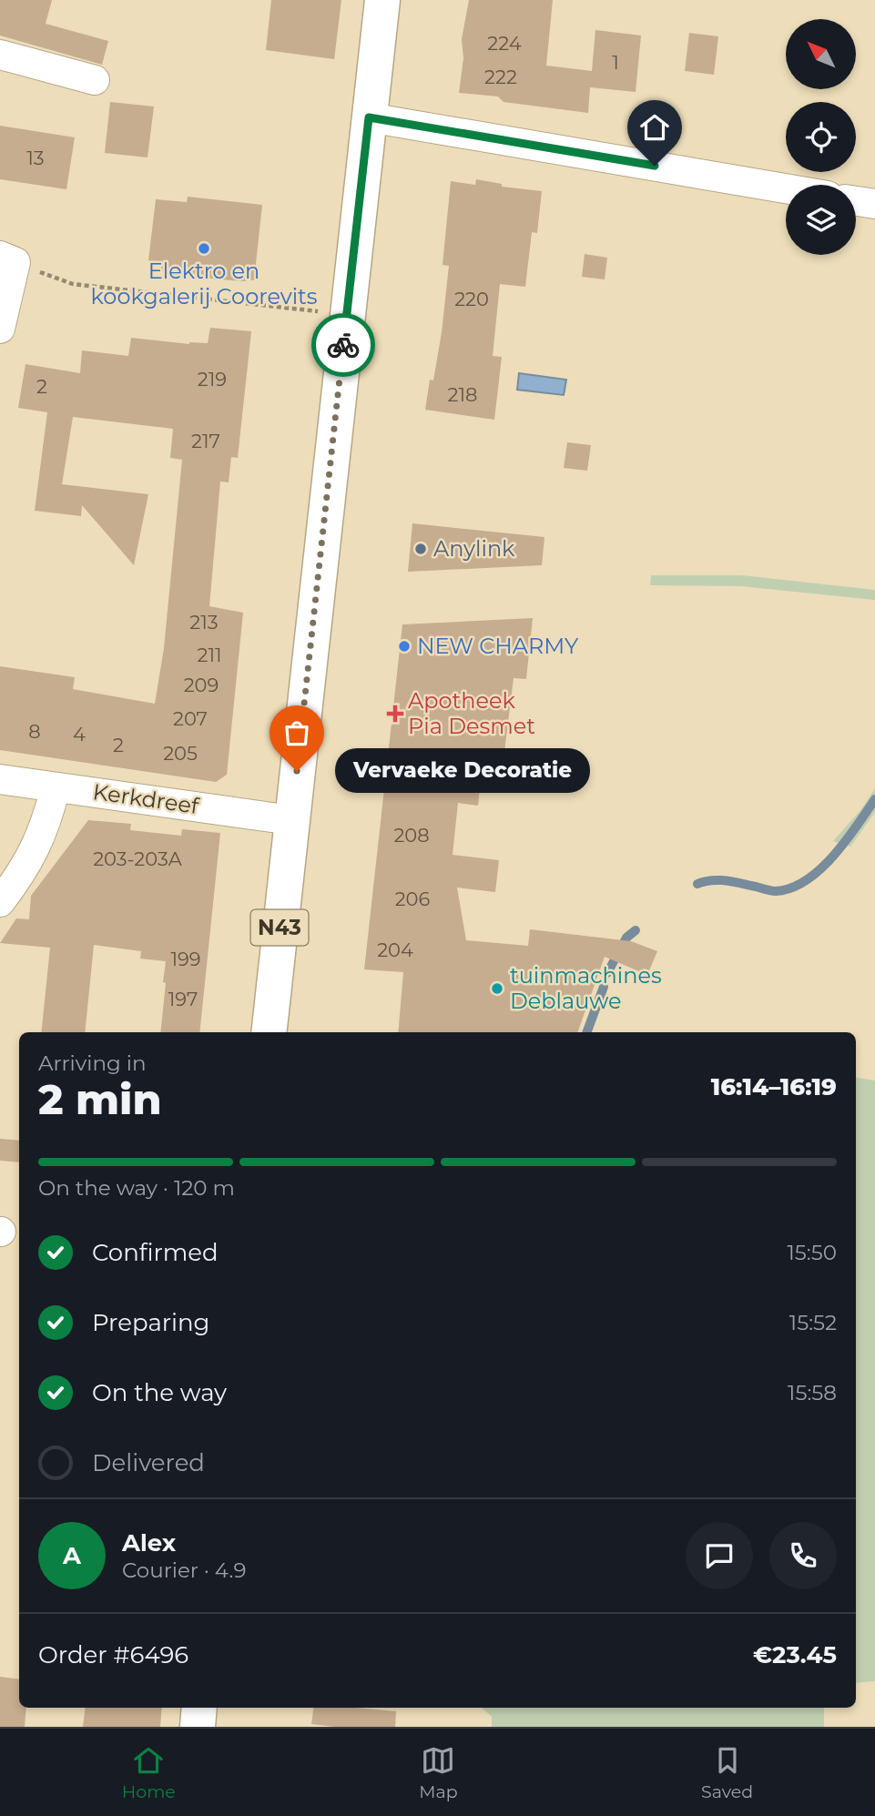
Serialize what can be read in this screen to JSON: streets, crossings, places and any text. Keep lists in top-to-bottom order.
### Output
{
  "streets": {
    "main road": ["N43"],
    "street": ["Kerkdreef"]
  },
  "crossings": [
    ["Kerkdreef", "N43"]
  ],
  "places": {
    "other": [
      "Elektro en kookgalerij Coorevits",
      "Anylink",
      "NEW CHARMY",
      "Vervaeke Decoratie",
      "tuinmachines Deblauwe"
    ],
    "health": ["Apotheek Pia Desmet"]
  },
  "house_numbers": [
    "224",
    "1",
    "222",
    "13",
    "220",
    "219",
    "2",
    "218",
    "217",
    "213",
    "211",
    "209",
    "207",
    "8",
    "4",
    "2",
    "205",
    "208",
    "203-203A",
    "206",
    "204",
    "199",
    "197"
  ],
  "north": "top left",
  "page": {
    "bubble": "Vervaeke Decoratie",
    "heading": ["2 min", "Arriving in", "16:14–16:19"],
    "panel": [
      "Alex",
      "Courier · 4.9",
      "Order #6496",
      "€23.45"
    ],
    "bar": "On the way · 120 m",
    "list": [
      ["Confirmed", "15:50"],
      ["Preparing", "15:52"],
      ["On the way", "15:58"],
      "Delivered"
    ],
    "round": "A",
    "tabs": ["Home", "Map", "Saved"]
  }
}
